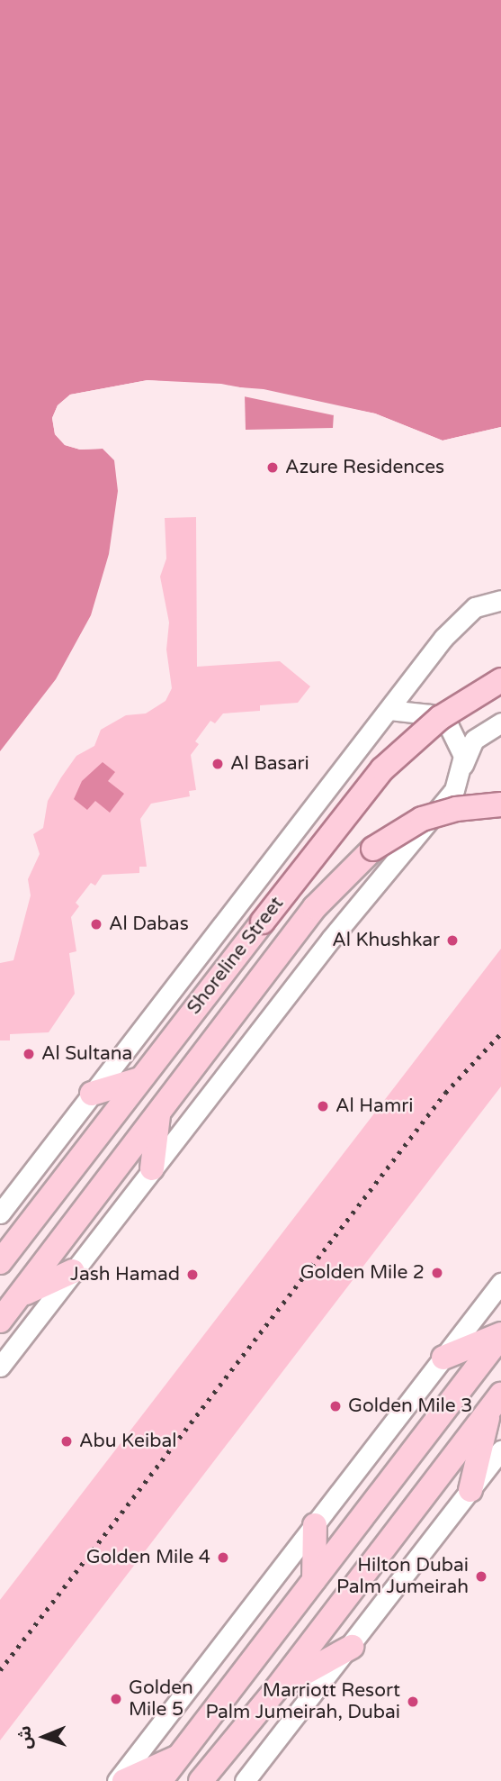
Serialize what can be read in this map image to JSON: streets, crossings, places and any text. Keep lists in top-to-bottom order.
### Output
{
  "streets": {
    "main road": ["Shoreline Street"]
  },
  "places": [
    "Azure Residences",
    "Al Basari",
    "Al Dabas",
    "Al Khushkar",
    "Al Sultana",
    "Al Hamri",
    "Golden Mile 2",
    "Jash Hamad",
    "Golden Mile 3",
    "Abu Keibal",
    "Golden Mile 4",
    "Hilton Dubai Palm Jumeirah",
    "Golden Mile 5",
    "Marriott Resort Palm Jumeirah, Dubai"
  ],
  "north": "left"
}
